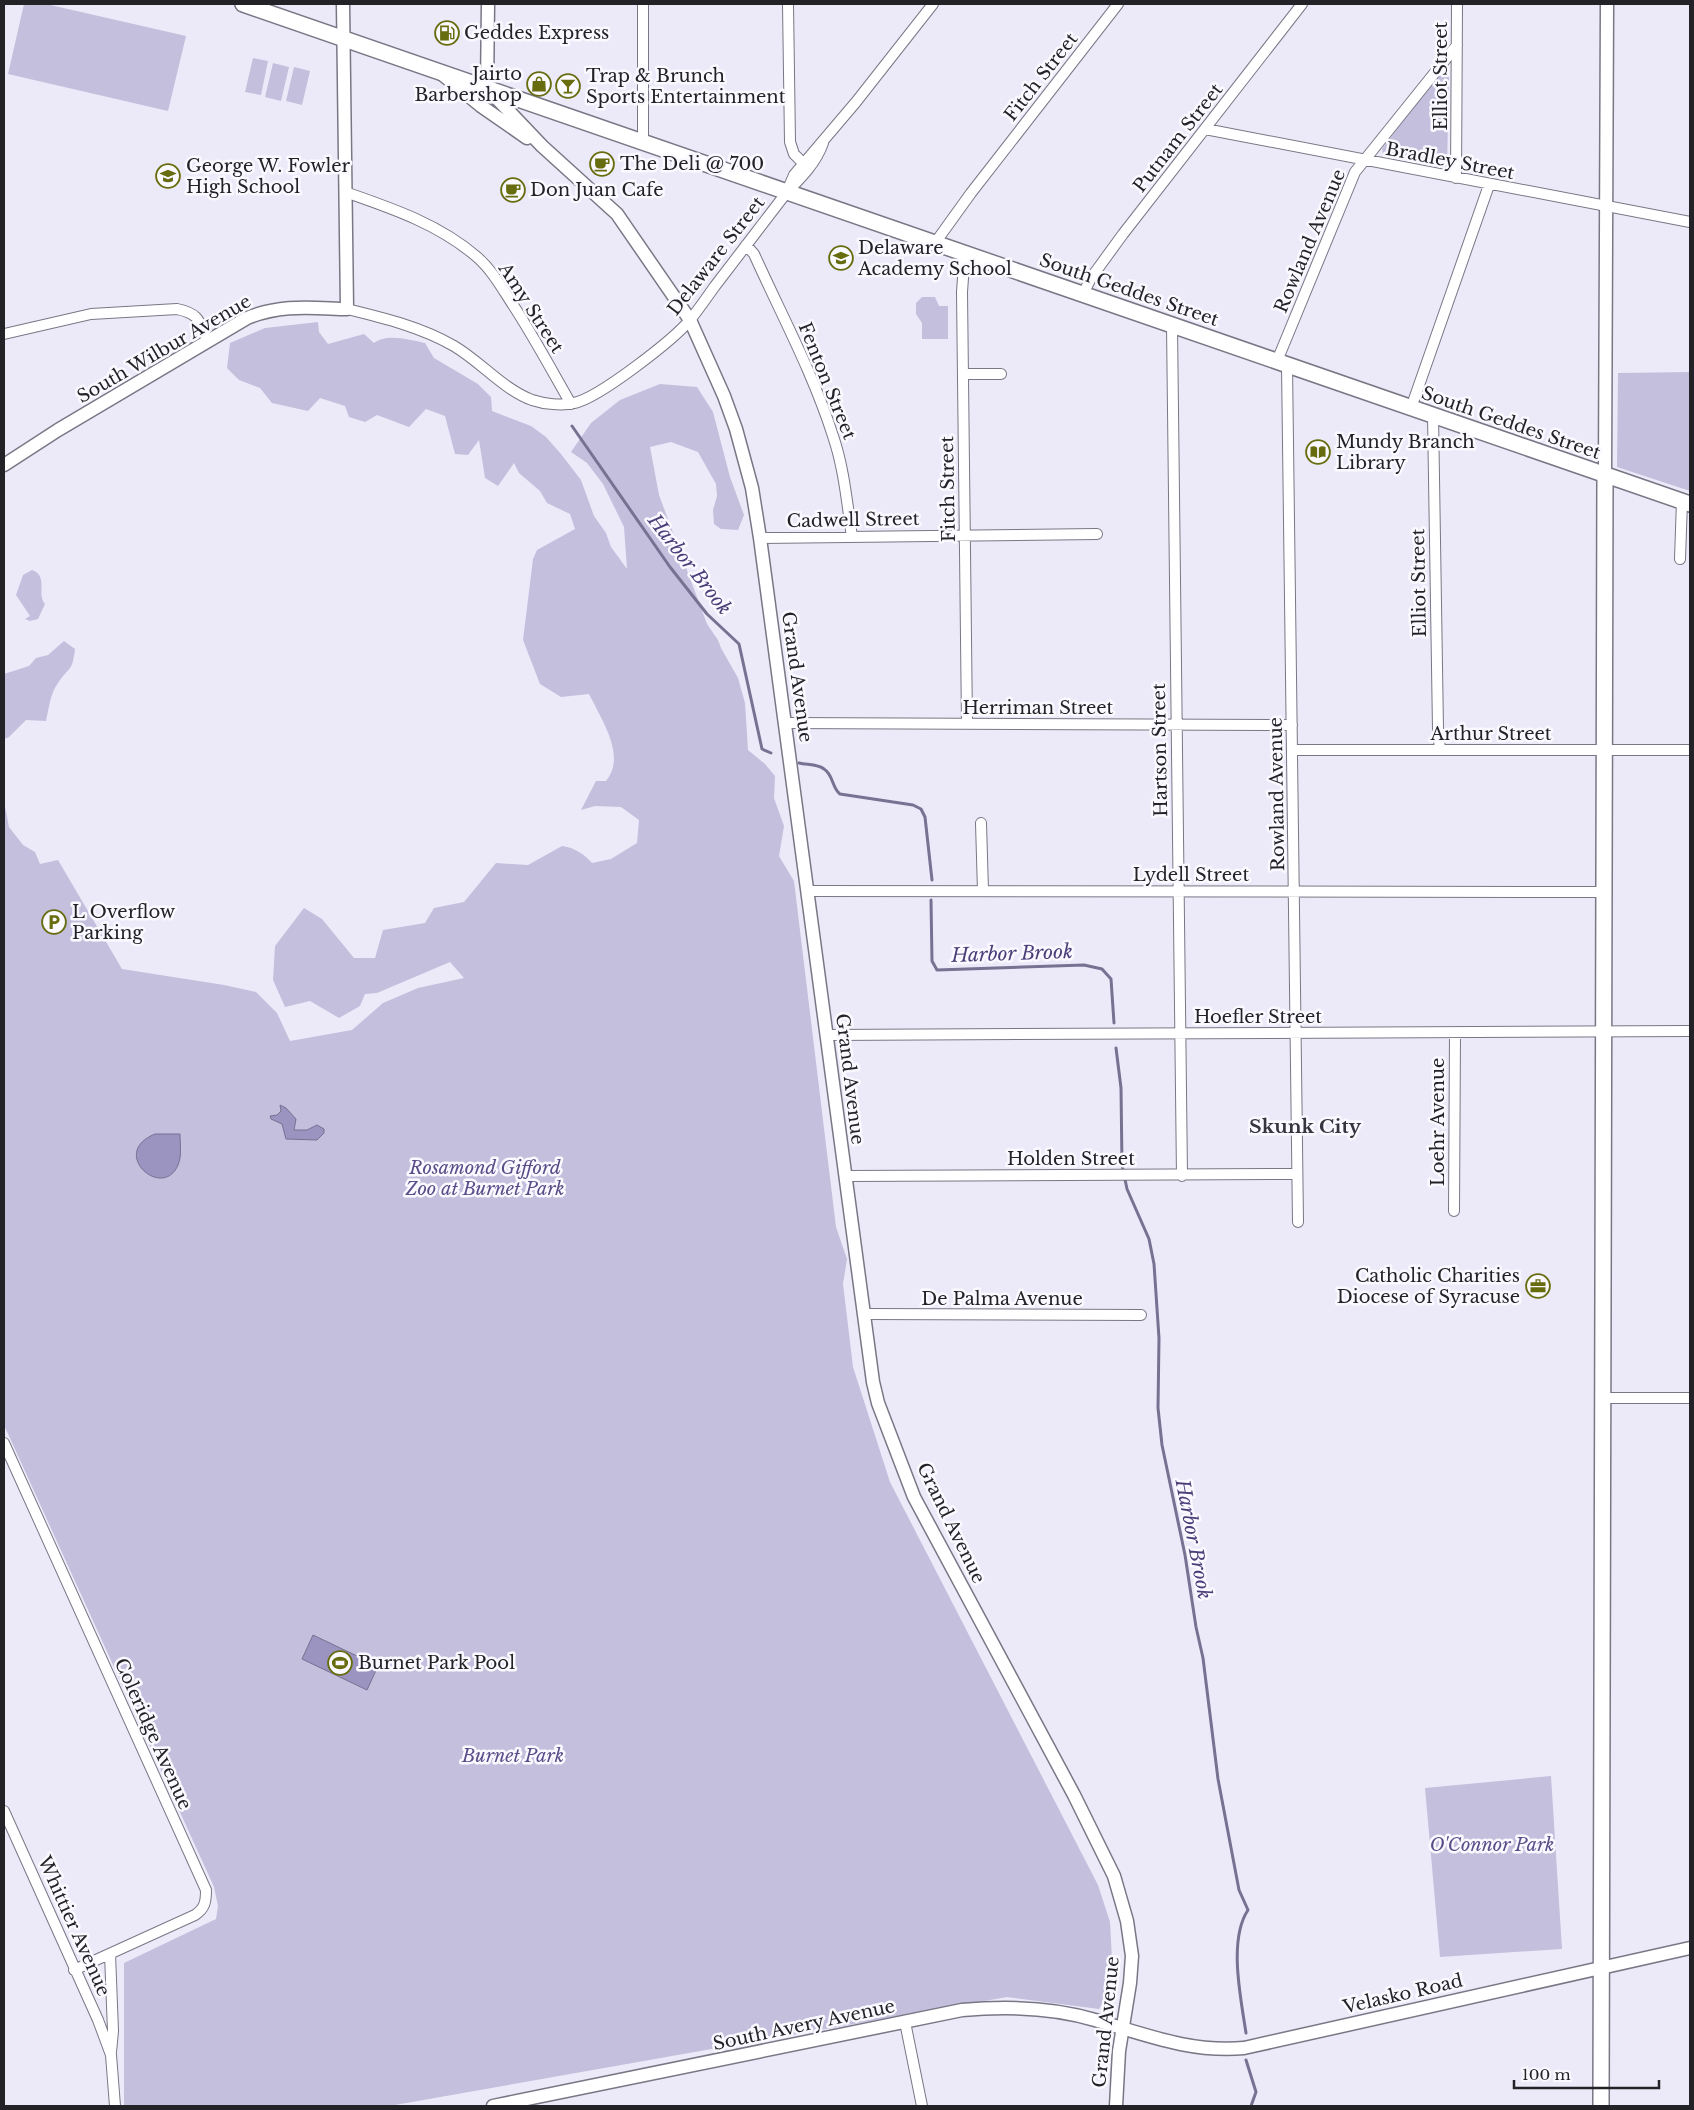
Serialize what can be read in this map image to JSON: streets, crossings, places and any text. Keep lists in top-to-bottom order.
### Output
{
  "streets": {
    "main road": ["South Geddes Street"],
    "street": [
      "Elliot Street",
      "Fitch Street",
      "Putnam Street",
      "Bradley Street",
      "Rowland Avenue",
      "Delaware Street",
      "Amy Street",
      "South Wilbur Avenue",
      "Fenton Street",
      "Cadwell Street",
      "Grand Avenue",
      "Herriman Street",
      "Arthur Street",
      "Hartson Street",
      "Lydell Street",
      "Hoefler Street",
      "Loehr Avenue",
      "Holden Street",
      "De Palma Avenue",
      "Coleridge Avenue",
      "Whittier Avenue",
      "Velasko Road",
      "South Avery Avenue"
    ]
  },
  "crossings": [
    ["Elliot Street", "Bradley Street"],
    ["Elliot Street", "Rowland Avenue"],
    ["Elliot Street", "South Geddes Street"],
    ["Elliot Street", "Arthur Street"],
    ["Fitch Street", "South Geddes Street"],
    ["Fitch Street", "Cadwell Street"],
    ["Fitch Street", "Herriman Street"],
    ["Putnam Street", "Bradley Street"],
    ["Putnam Street", "South Geddes Street"],
    ["Bradley Street", "Rowland Avenue"],
    ["Rowland Avenue", "South Geddes Street"],
    ["Rowland Avenue", "Herriman Street"],
    ["Rowland Avenue", "Arthur Street"],
    ["Rowland Avenue", "Lydell Street"],
    ["Rowland Avenue", "Hoefler Street"],
    ["Rowland Avenue", "Holden Street"],
    ["Delaware Street", "South Geddes Street"],
    ["Delaware Street", "Amy Street"],
    ["Delaware Street", "South Wilbur Avenue"],
    ["Delaware Street", "Fenton Street"],
    ["Delaware Street", "Grand Avenue"],
    ["South Geddes Street", "Grand Avenue"],
    ["South Geddes Street", "Hartson Street"],
    ["Amy Street", "South Wilbur Avenue"],
    ["Fenton Street", "Cadwell Street"],
    ["Cadwell Street", "Grand Avenue"],
    ["Grand Avenue", "Herriman Street"],
    ["Grand Avenue", "Lydell Street"],
    ["Grand Avenue", "Hoefler Street"],
    ["Grand Avenue", "Holden Street"],
    ["Grand Avenue", "De Palma Avenue"],
    ["Grand Avenue", "Velasko Road"],
    ["Grand Avenue", "South Avery Avenue"],
    ["Herriman Street", "Hartson Street"],
    ["Hartson Street", "Lydell Street"],
    ["Hartson Street", "Hoefler Street"],
    ["Hartson Street", "Holden Street"],
    ["Hoefler Street", "Loehr Avenue"],
    ["Coleridge Avenue", "Whittier Avenue"],
    ["Velasko Road", "South Avery Avenue"]
  ],
  "districts": ["Skunk City"],
  "water": ["Harbor Brook"],
  "parks": ["Rosamond Gifford Zoo at Burnet Park", "Burnet Park", "O'Connor Park"],
  "places": {
    "fuel station": ["Geddes Express"],
    "shop": ["Jairto Barbershop"],
    "bar": ["Trap & Brunch Sports Entertainment"],
    "cafe": ["The Deli @ 700", "Don Juan Cafe"],
    "school or university": ["George W. Fowler High School", "Delaware Academy School"],
    "library": ["Mundy Branch Library"],
    "parking": ["L Overflow Parking"],
    "office": ["Catholic Charities Diocese of Syracuse"],
    "sports": ["Burnet Park Pool"]
  },
  "scale_bar": "100 m"
}
